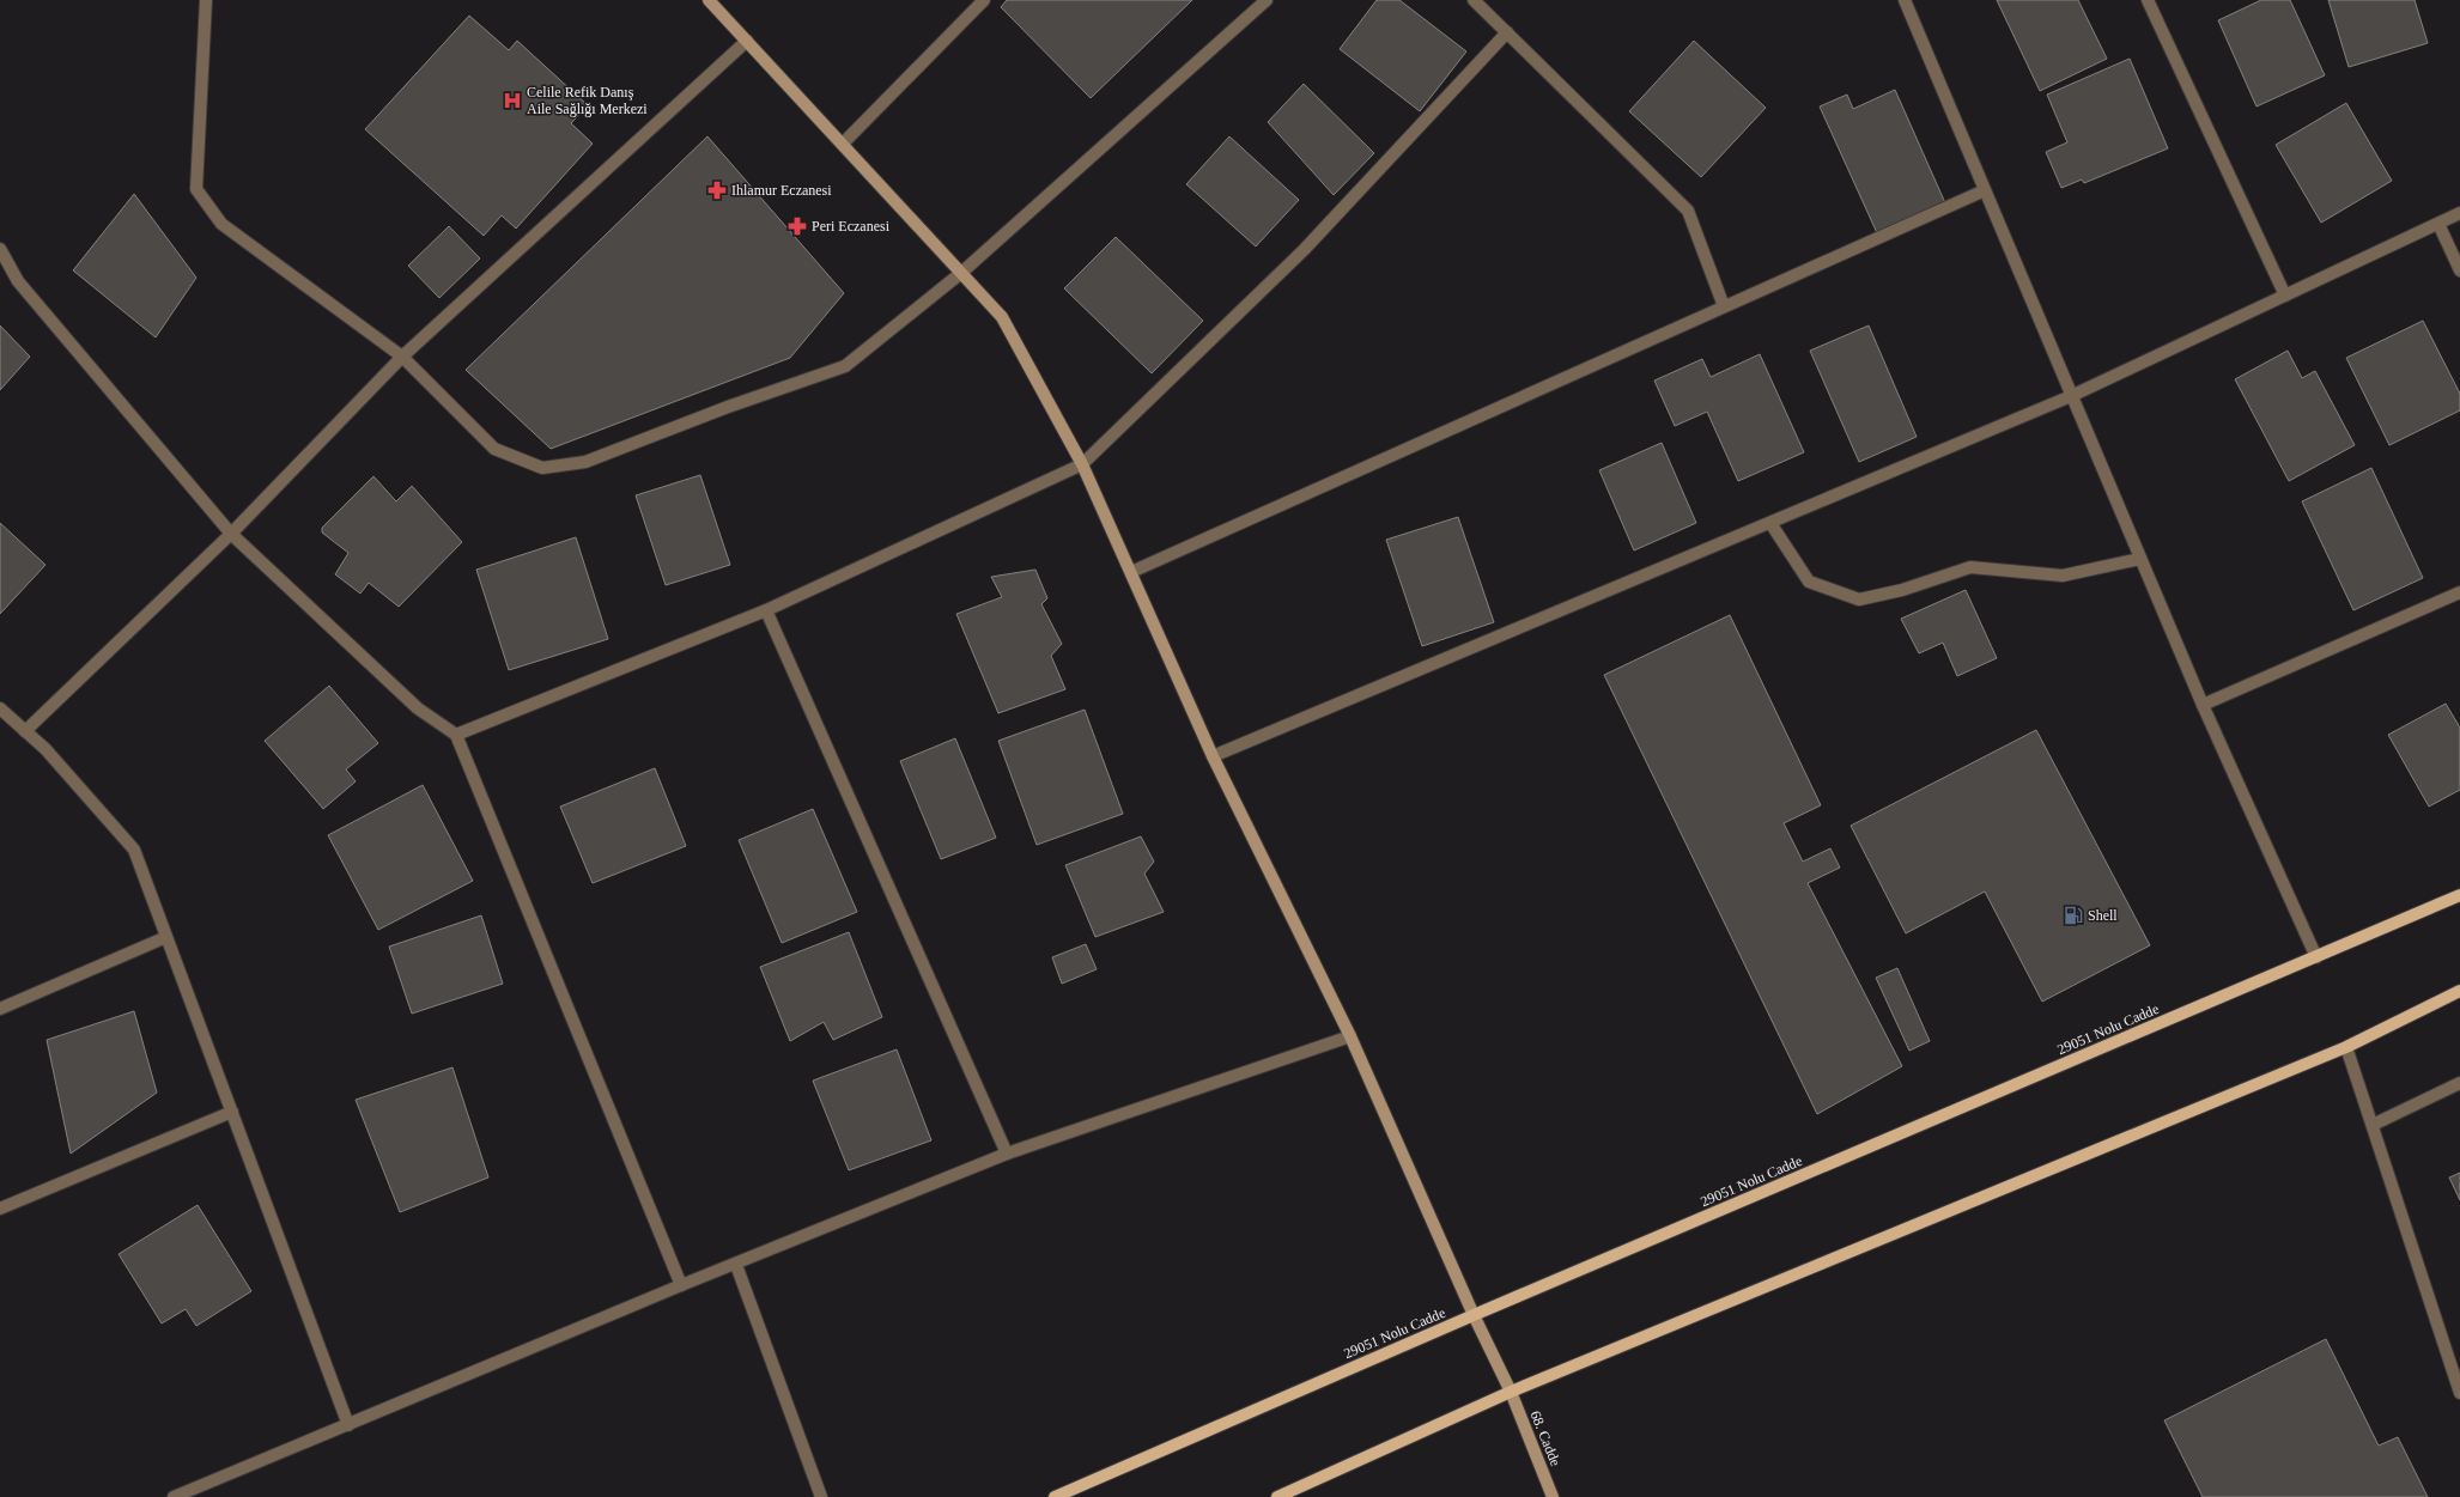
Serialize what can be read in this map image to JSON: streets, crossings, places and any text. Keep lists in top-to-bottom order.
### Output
{
  "streets": {
    "main road": ["29051 Nolu Cadde"],
    "street": ["68. Cadde"]
  },
  "crossings": [
    ["29051 Nolu Cadde", "68. Cadde"]
  ],
  "places": {
    "hospital": ["Celile Refik Danış Aile Sağlığı Merkezi"],
    "pharmacy": ["Ihlamur Eczanesi", "Peri Eczanesi"],
    "fuel station": ["Shell"]
  }
}
